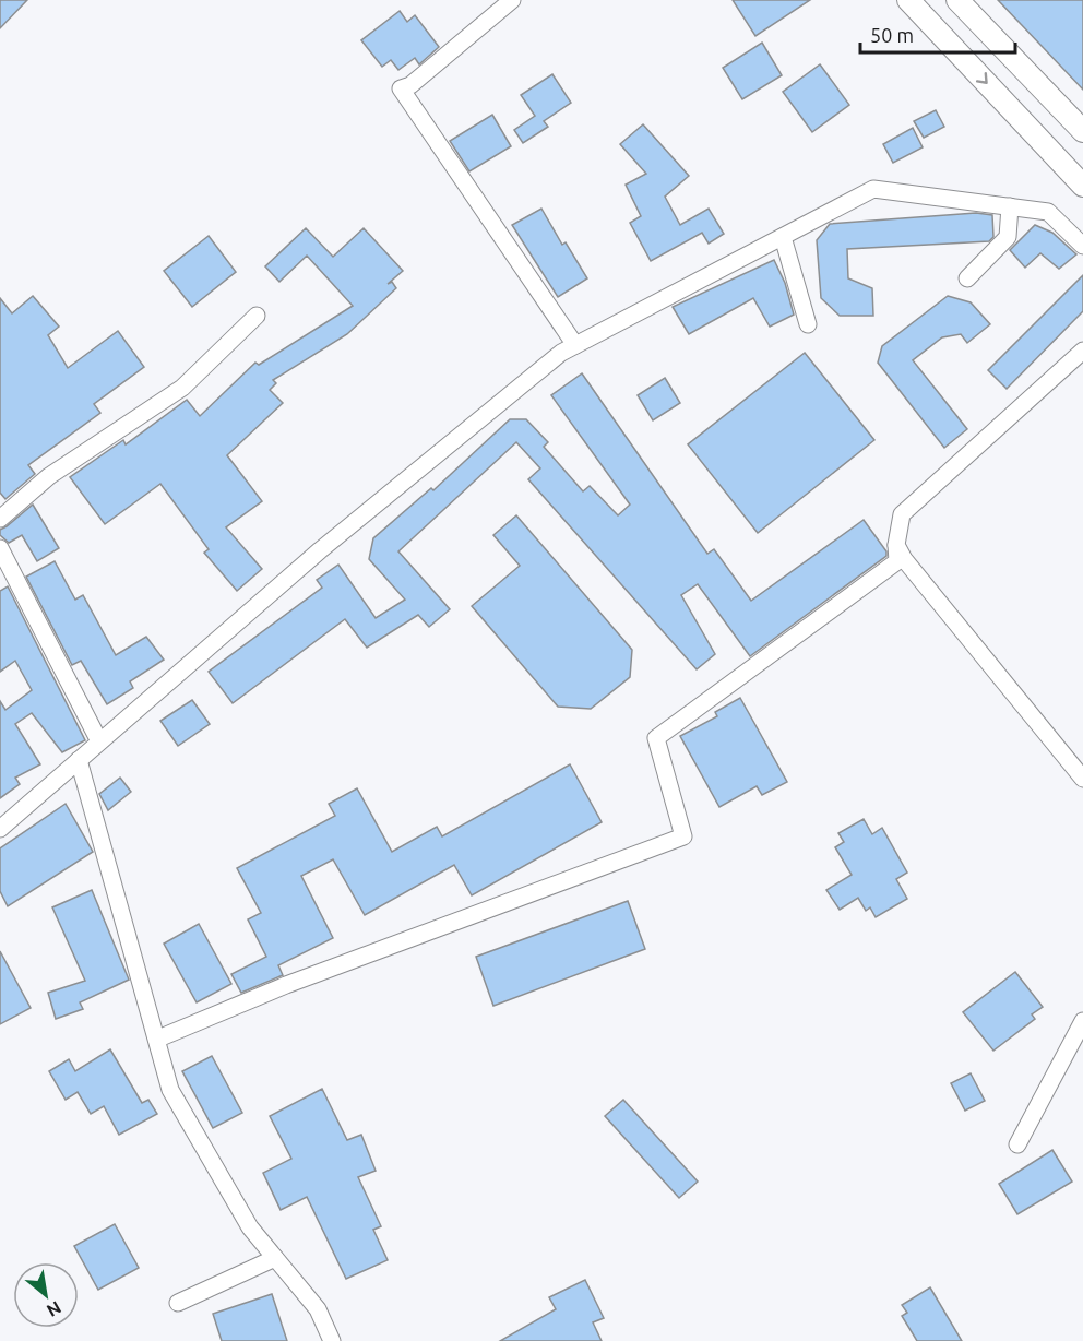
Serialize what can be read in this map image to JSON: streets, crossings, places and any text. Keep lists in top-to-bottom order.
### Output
{
  "scale_bar": "50 m",
  "north": "bottom right"
}
